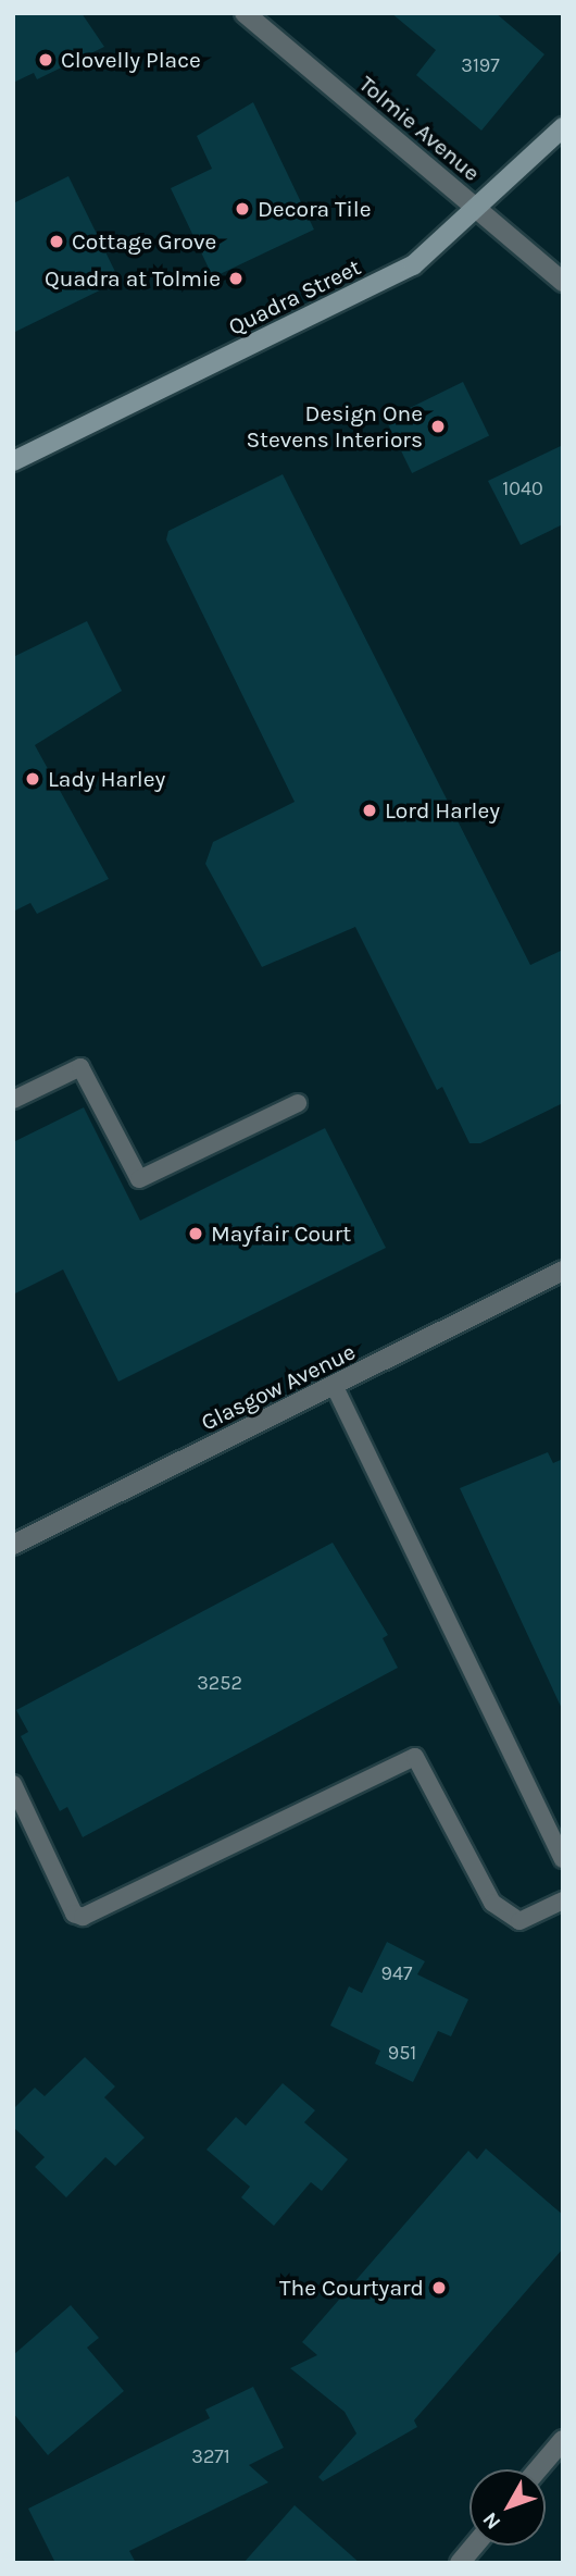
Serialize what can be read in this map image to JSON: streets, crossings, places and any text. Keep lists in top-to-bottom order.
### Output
{
  "streets": {
    "main road": ["Quadra Street"],
    "street": ["Tolmie Avenue", "Glasgow Avenue"]
  },
  "crossings": [
    ["Tolmie Avenue", "Quadra Street"]
  ],
  "places": [
    "Clovelly Place",
    "Decora Tile",
    "Cottage Grove",
    "Quadra at Tolmie",
    "Design One Stevens Interiors",
    "Lady Harley",
    "Lord Harley",
    "Mayfair Court",
    "The Courtyard"
  ],
  "house_numbers": [
    "3197",
    "1040",
    "3252",
    "947",
    "951",
    "3271"
  ],
  "north": "bottom left"
}
